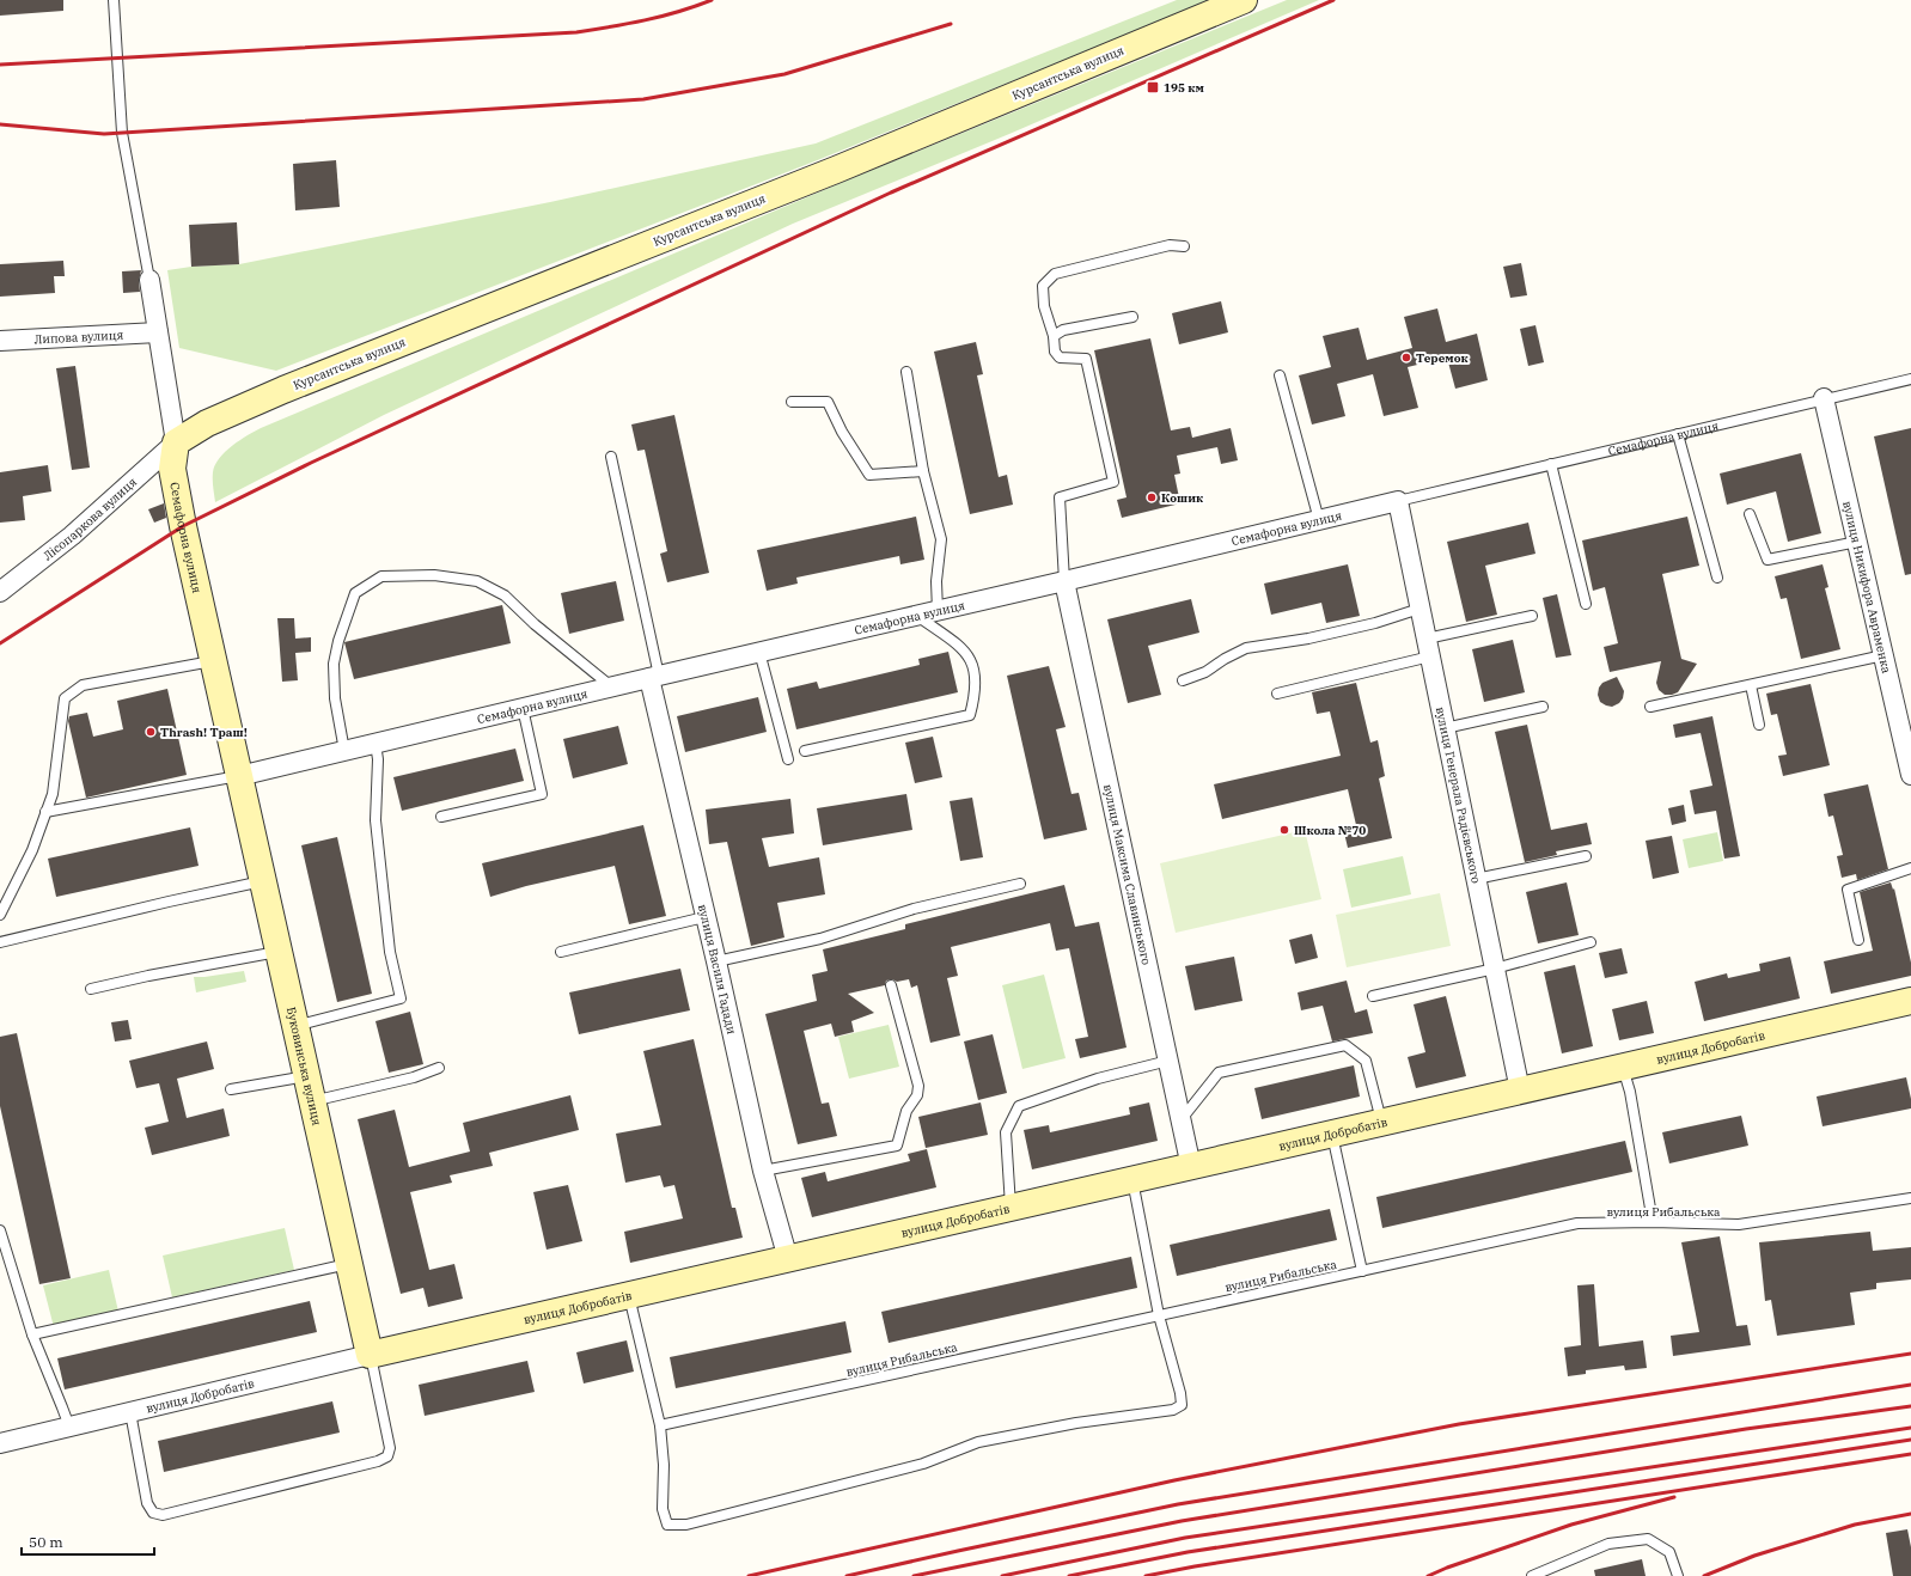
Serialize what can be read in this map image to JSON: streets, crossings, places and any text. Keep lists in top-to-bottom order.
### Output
{
  "streets": {
    "street": [
      "Курсантська вулиця",
      "Липова вулиця",
      "Семафорна вулиця",
      "Лісопаркова вулиця",
      "вулиця Никифора Авраменка",
      "вулиця Генерала Радієвського",
      "вулиця Максима Славинського",
      "вулиця Василя Гадади",
      "вулиця Добробатів",
      "Буковинська вулиця"
    ],
    "lane": ["вулиця Рибальська"]
  },
  "crossings": [
    ["Курсантська вулиця", "Семафорна вулиця"],
    ["Курсантська вулиця", "Лісопаркова вулиця"],
    ["Семафорна вулиця", "Лісопаркова вулиця"],
    ["Семафорна вулиця", "вулиця Никифора Авраменка"],
    ["Семафорна вулиця", "вулиця Генерала Радієвського"],
    ["Семафорна вулиця", "вулиця Максима Славинського"],
    ["Семафорна вулиця", "вулиця Василя Гадади"],
    ["Семафорна вулиця", "Буковинська вулиця"],
    ["вулиця Генерала Радієвського", "вулиця Добробатів"],
    ["вулиця Максима Славинського", "вулиця Добробатів"],
    ["вулиця Василя Гадади", "вулиця Добробатів"],
    ["вулиця Добробатів", "Буковинська вулиця"]
  ],
  "places": {
    "transit": ["195 км"],
    "other": [
      "Теремок",
      "Кошик",
      "Thrash! Траш!",
      "Школа №70"
    ]
  },
  "scale_bar": "50 m"
}
